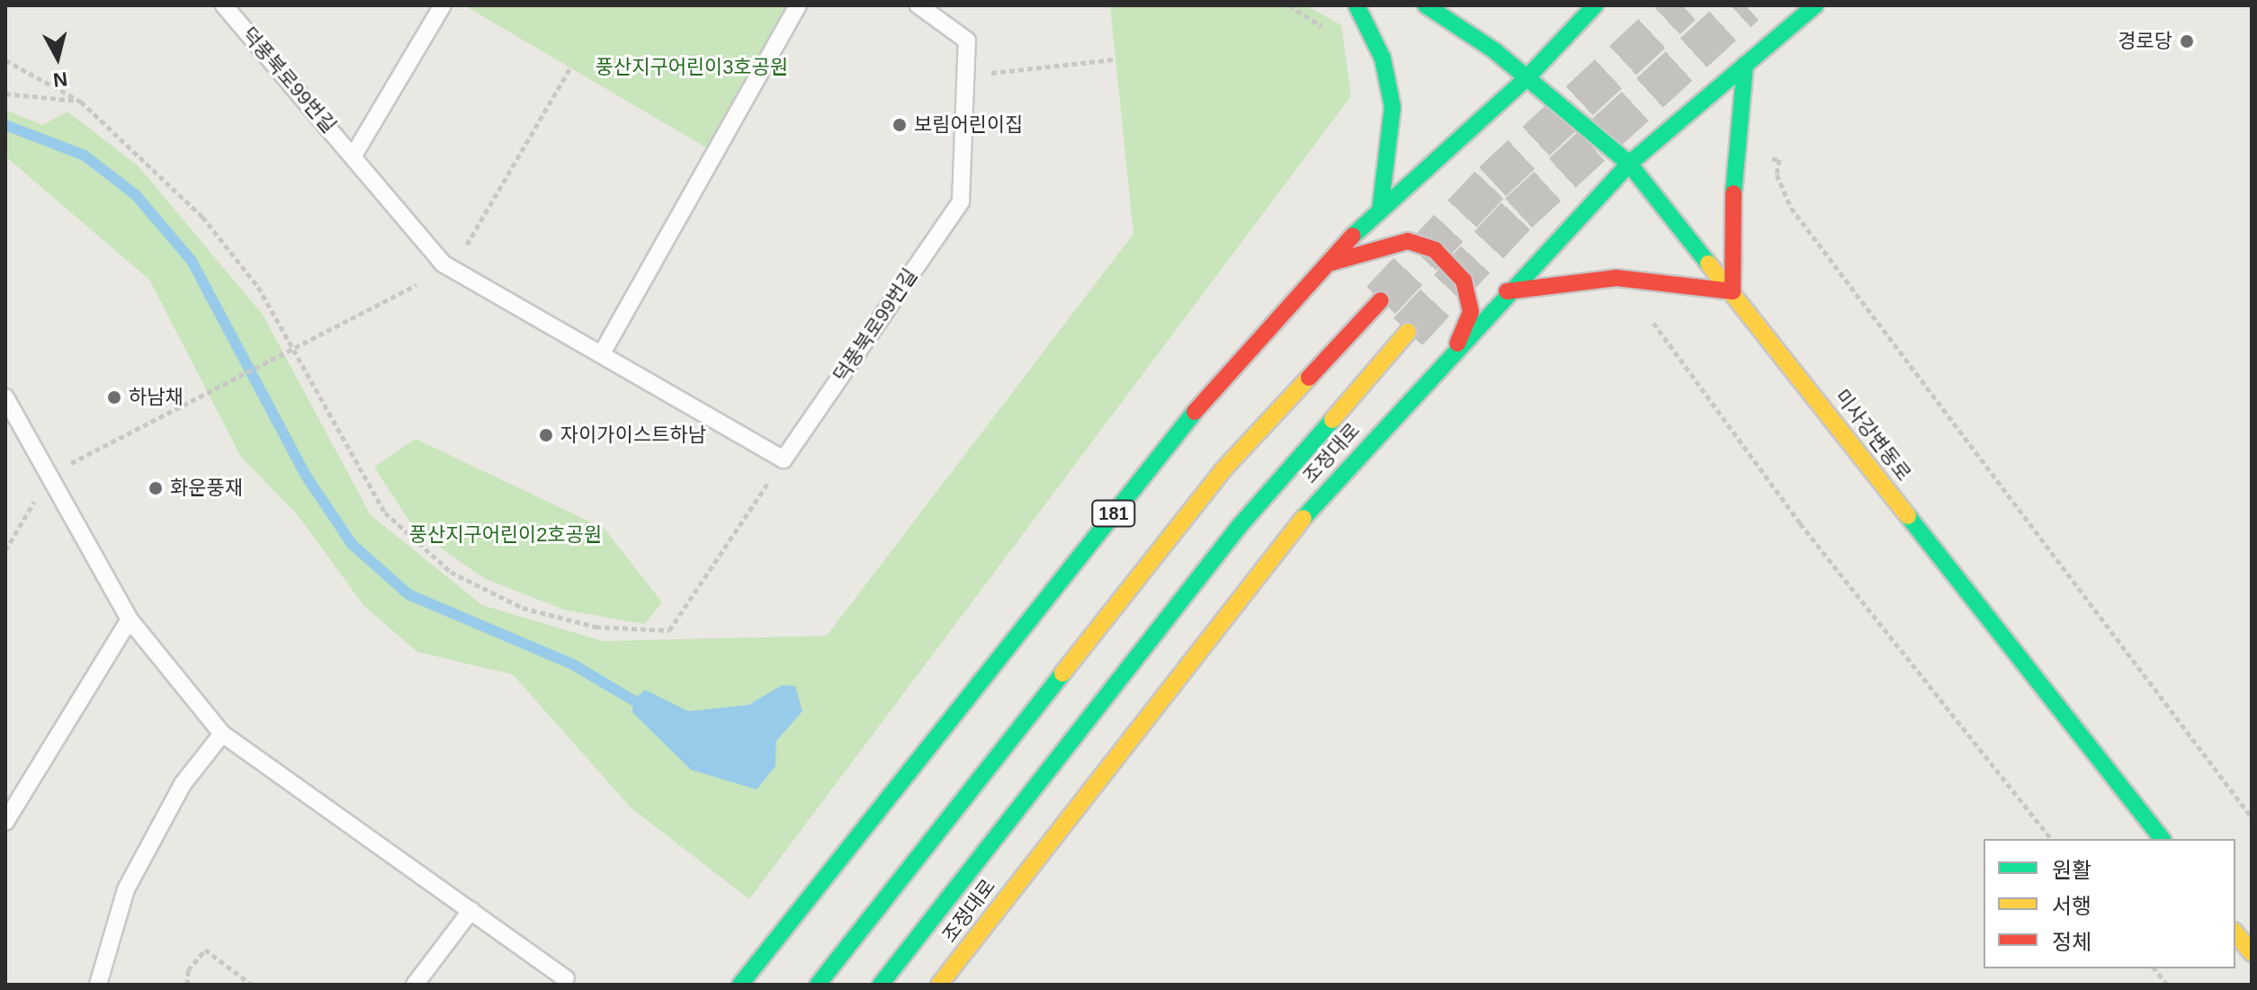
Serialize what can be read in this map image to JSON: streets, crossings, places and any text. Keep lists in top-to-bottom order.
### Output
{
  "streets": {
    "main road": ["미사강변동로", "조정대로", "181"],
    "lane": ["덕풍북로99번길"]
  },
  "crossings": [
    ["미사강변동로", "조정대로"],
    ["미사강변동로", "181"]
  ],
  "parks": ["풍산지구어린이3호공원", "풍산지구어린이2호공원"],
  "places": [
    "경로당",
    "보림어린이집",
    "하남채",
    "자이가이스트하남",
    "화운풍재"
  ],
  "legend": ["원활", "서행", "정체"],
  "north": "bottom"
}
